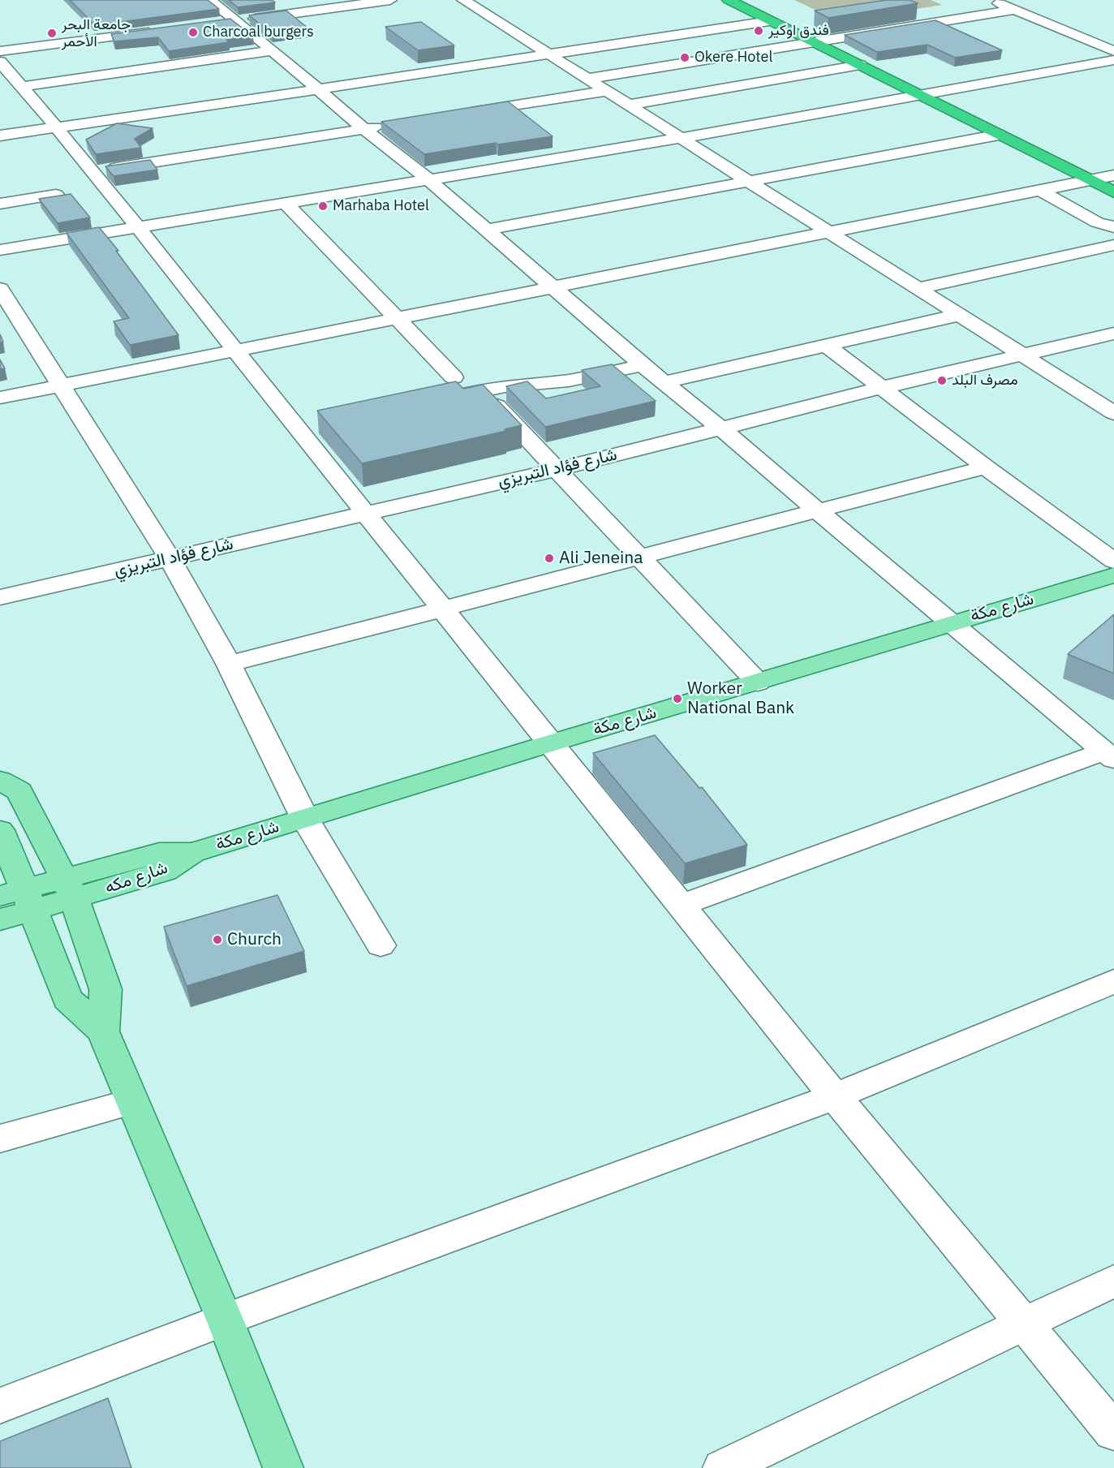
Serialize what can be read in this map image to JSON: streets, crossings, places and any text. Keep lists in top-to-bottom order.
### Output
{
  "streets": {
    "main road": ["شارع مكة", "شارع مكه"],
    "street": ["شارع فؤاد التبريزي"]
  },
  "crossings": [
    ["شارع مكة", "شارع مكه"]
  ],
  "places": [
    "فندق اوكير",
    "Charcoal burgers",
    "جامعة البحر الأحمر",
    "Okere Hotel",
    "Marhaba Hotel",
    "مصرف البلد",
    "Ali Jeneina",
    "Worker National Bank",
    "Church"
  ]
}
